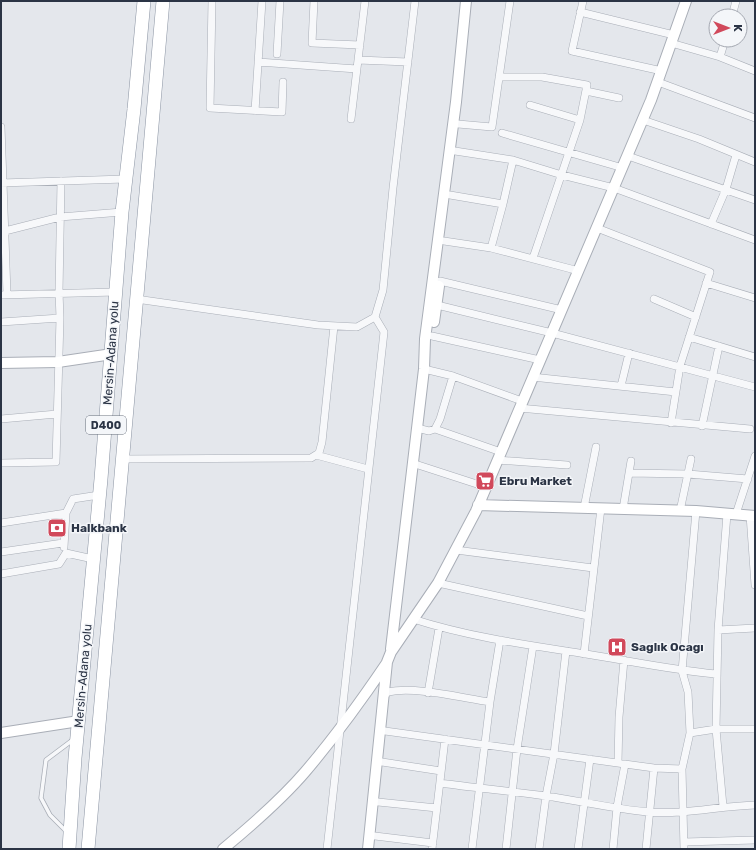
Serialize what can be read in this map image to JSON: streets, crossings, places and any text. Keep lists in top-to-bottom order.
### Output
{
  "streets": {
    "highway": ["Mersin-Adana yolu", "D400"]
  },
  "places": {
    "supermarket": ["Ebru Market"],
    "bank": ["Halkbank"],
    "hospital": ["Saglık Ocagı"]
  },
  "north": "right"
}
